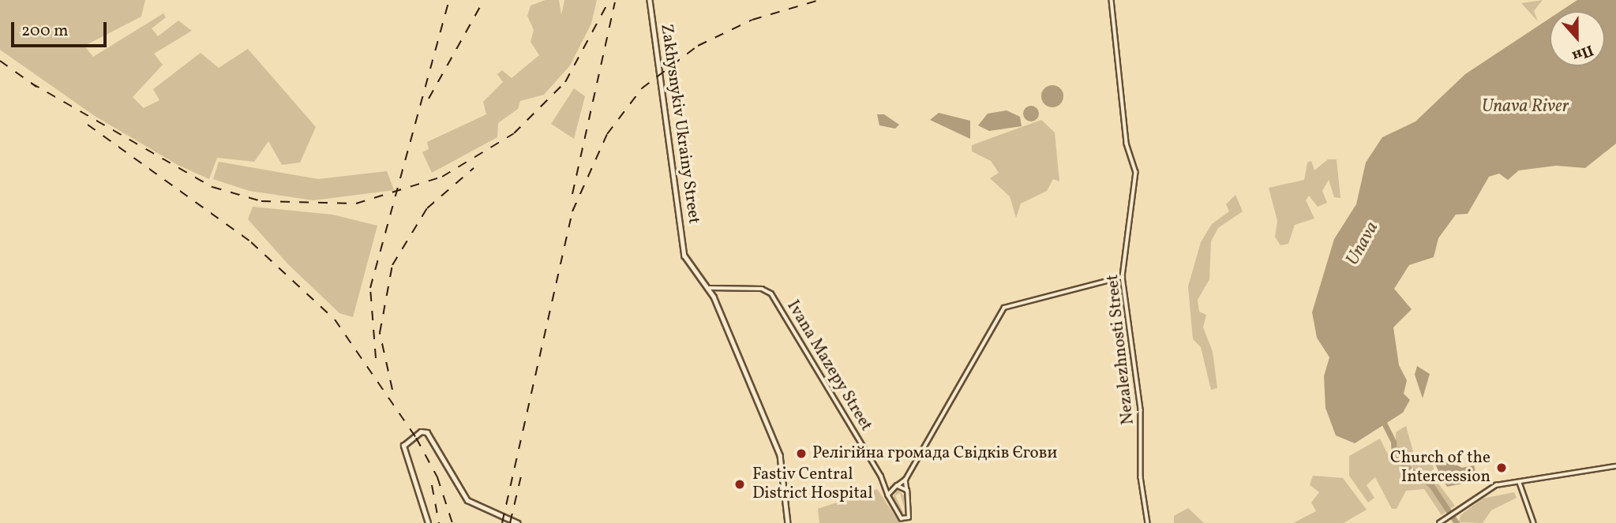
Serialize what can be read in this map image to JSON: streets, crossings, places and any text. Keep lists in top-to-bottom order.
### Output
{
  "streets": {
    "main road": ["Zakhysnykiv Ukrainy Street"],
    "street": ["Nezalezhnosti Street", "Ivana Mazepy Street"]
  },
  "crossings": [
    ["Zakhysnykiv Ukrainy Street", "Ivana Mazepy Street"]
  ],
  "water": ["Unava River", "Unava"],
  "places": ["Релігійна громада Свідків Єгови", "Church of the Intercession", "Fastiv Central District Hospital"],
  "scale_bar": "200 m",
  "north": "bottom"
}
